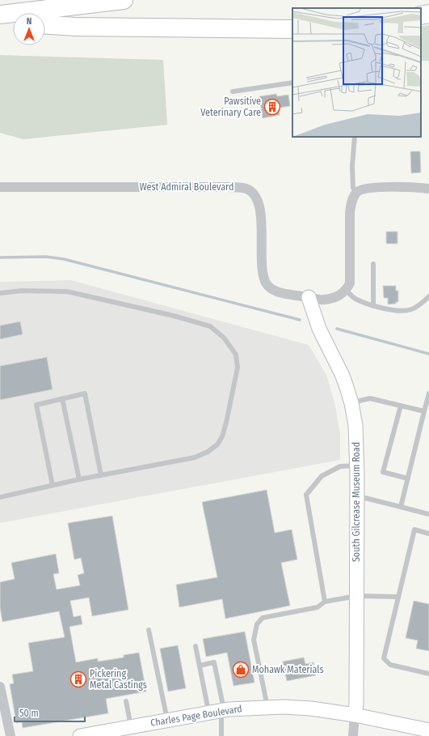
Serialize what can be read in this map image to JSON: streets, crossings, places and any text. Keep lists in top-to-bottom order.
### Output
{
  "streets": {
    "main road": ["South Gilcrease Museum Road", "Charles Page Boulevard"],
    "street": ["West Admiral Boulevard"]
  },
  "crossings": [
    ["West Admiral Boulevard", "South Gilcrease Museum Road"],
    ["South Gilcrease Museum Road", "Charles Page Boulevard"]
  ],
  "places": {
    "building": ["Pawsitive Veterinary Care", "Pickering Metal Castings"],
    "shop": ["Mohawk Materials"]
  },
  "scale_bar": "50 m",
  "north": "top"
}
